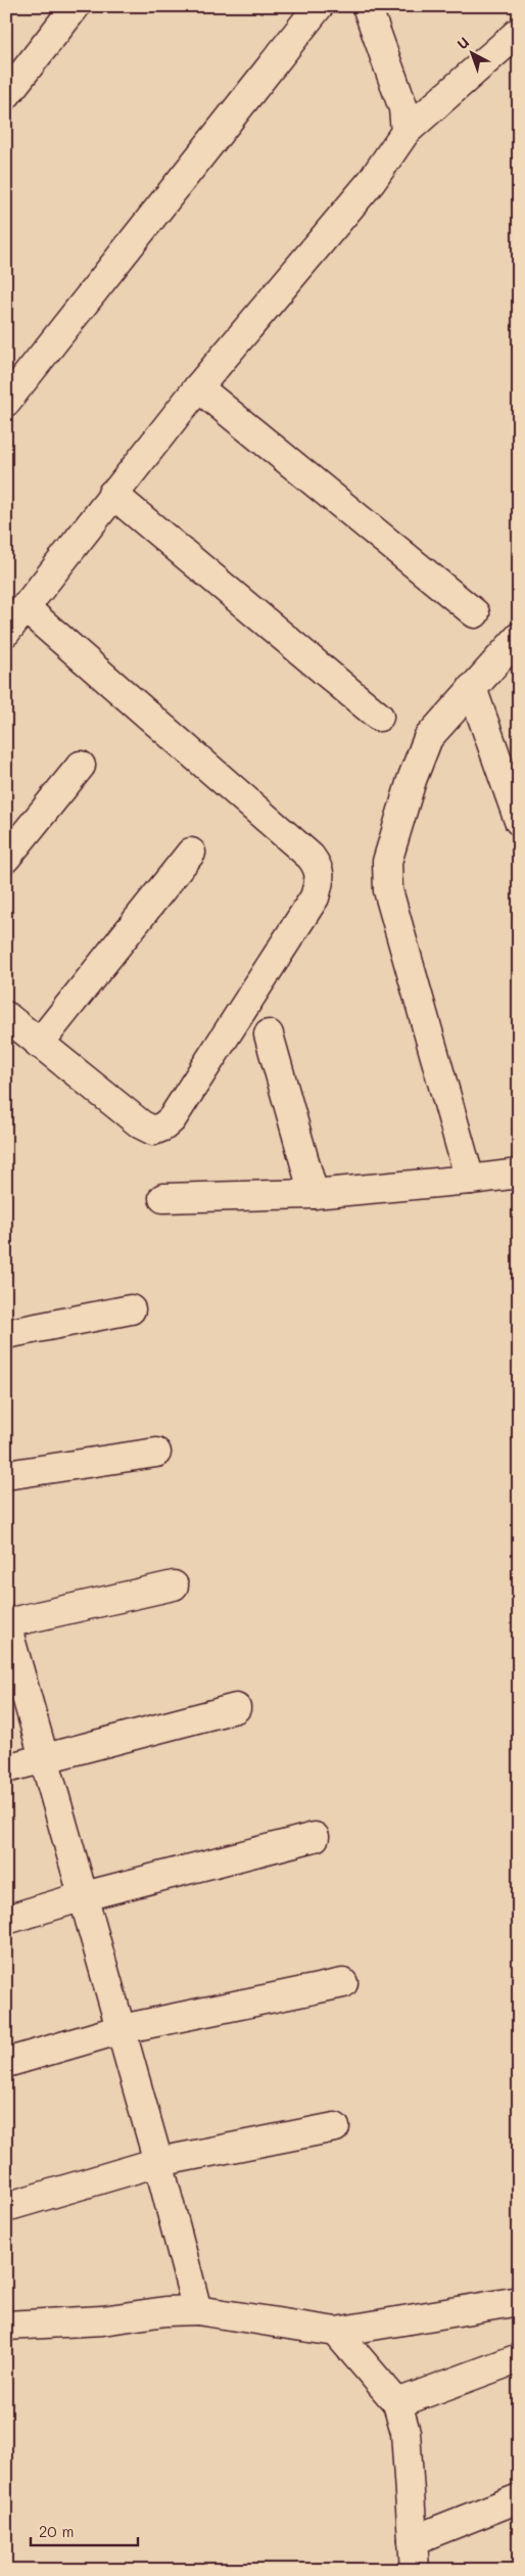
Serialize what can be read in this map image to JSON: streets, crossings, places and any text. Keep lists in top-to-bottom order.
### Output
{
  "scale_bar": "20 m",
  "north": "top left"
}
